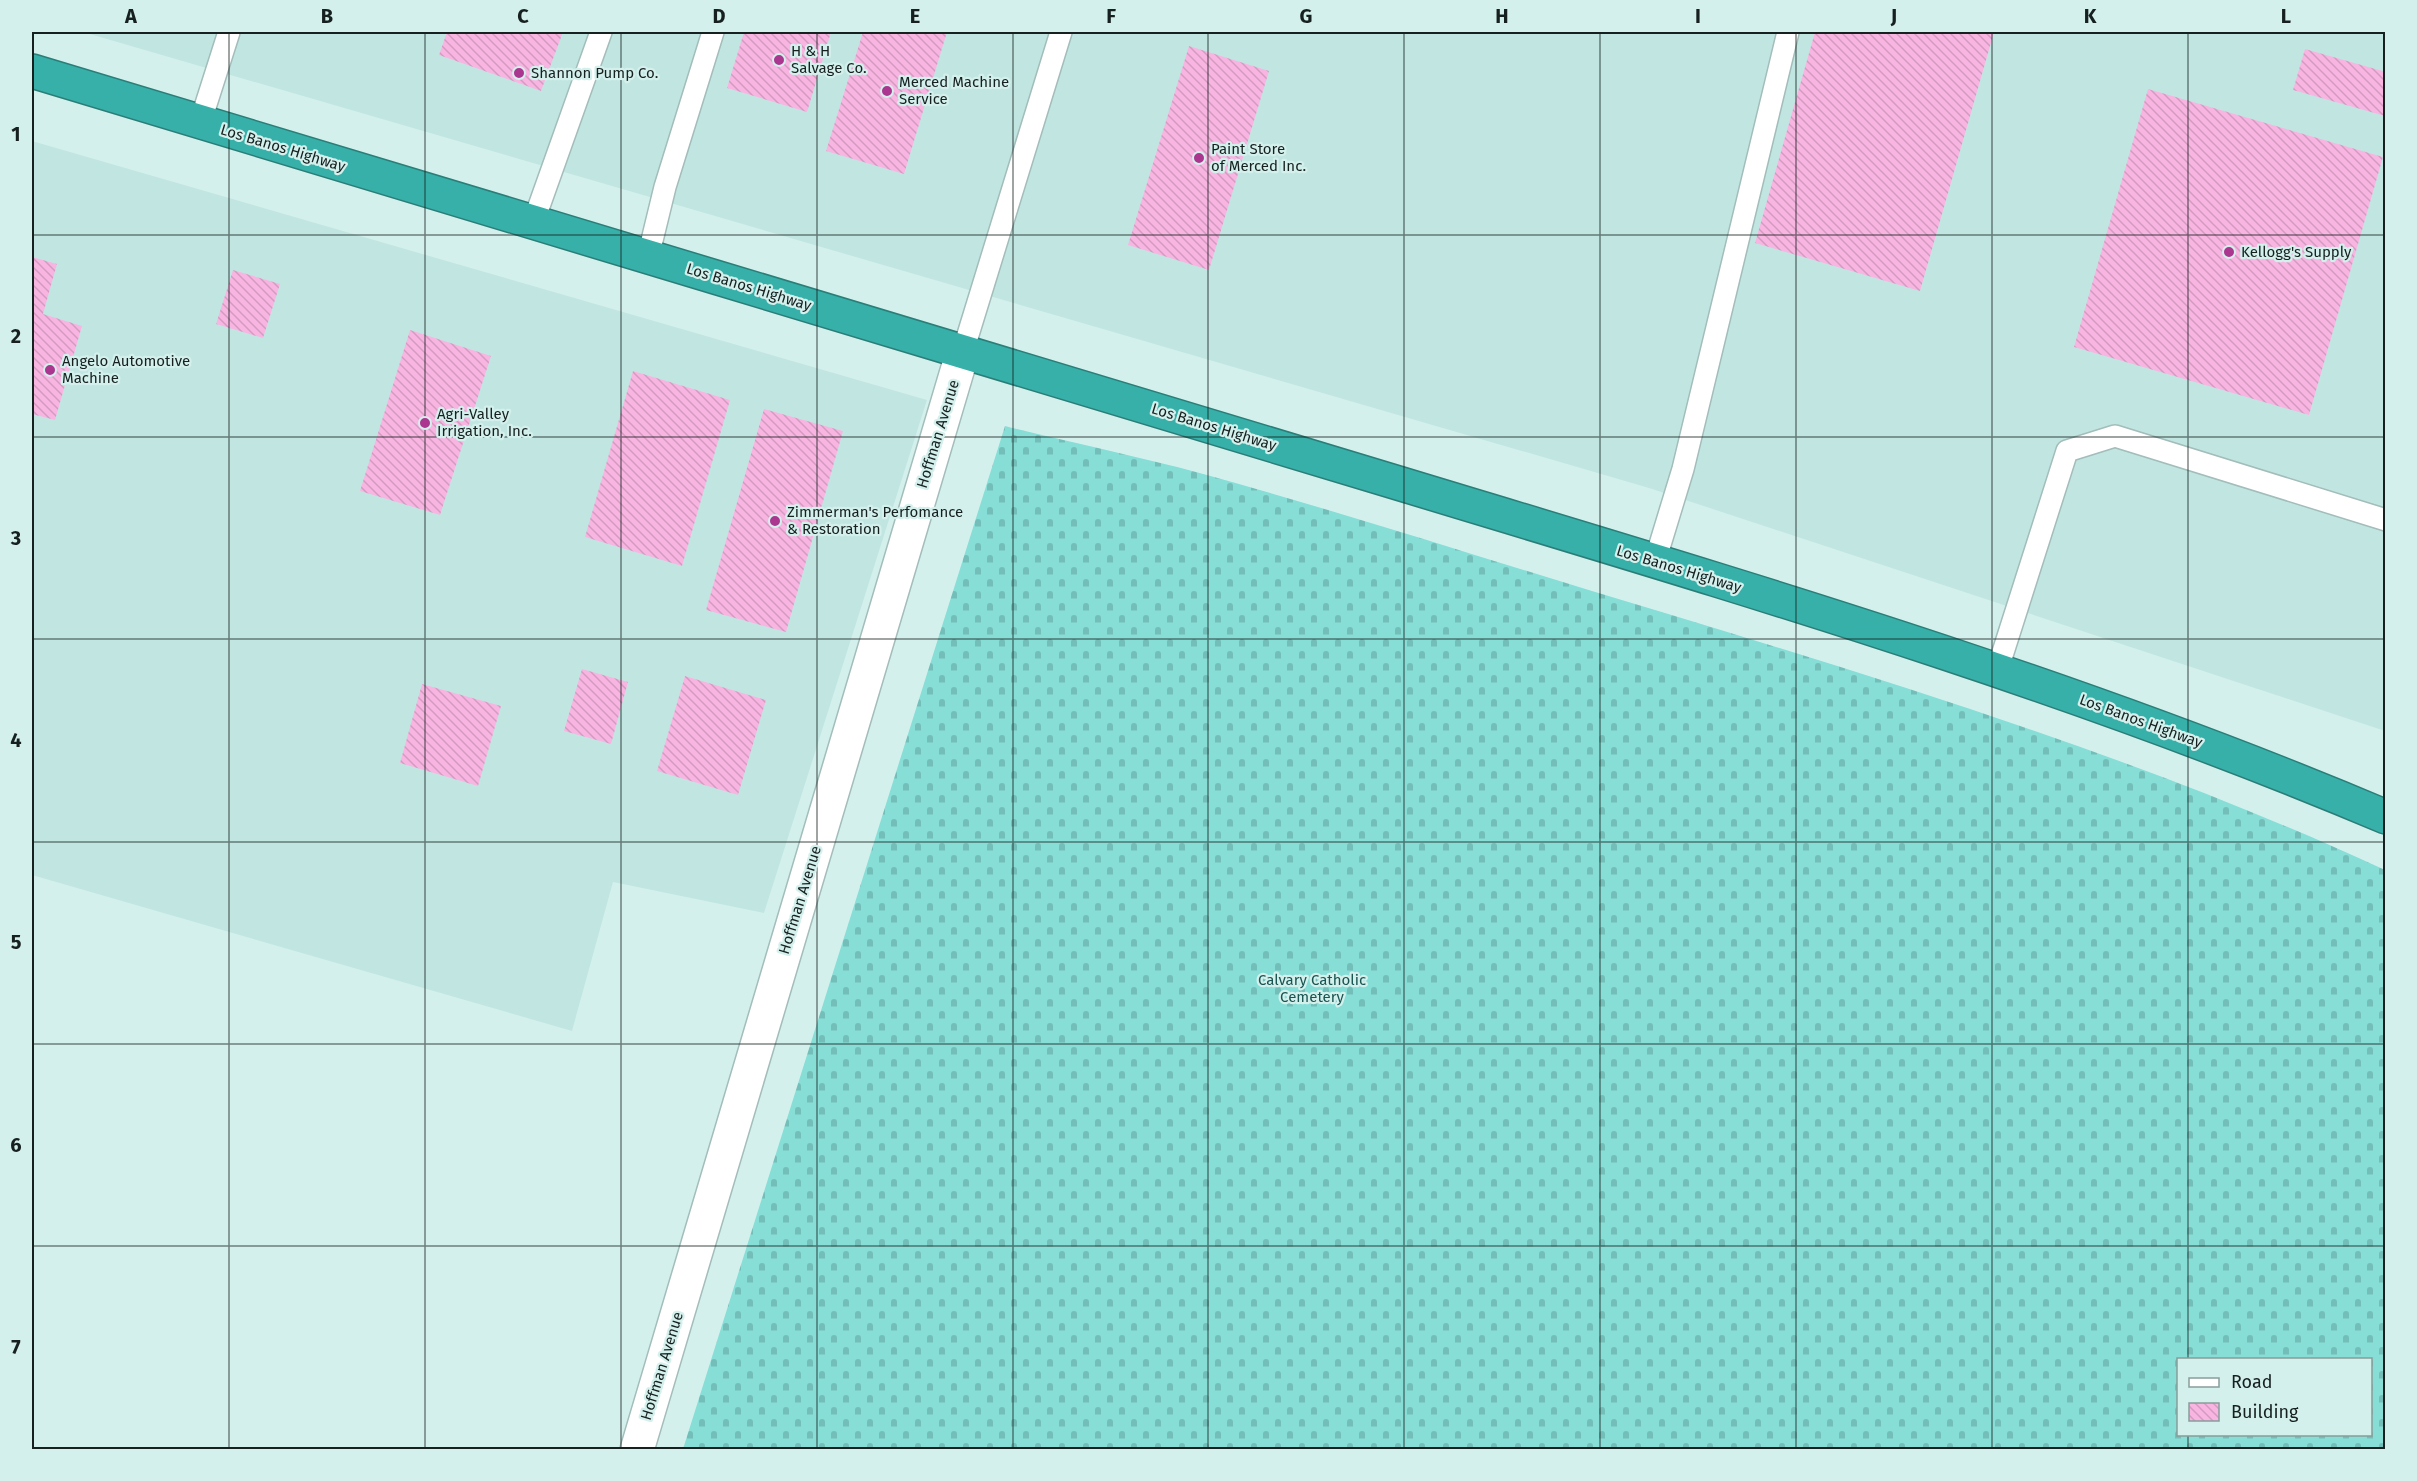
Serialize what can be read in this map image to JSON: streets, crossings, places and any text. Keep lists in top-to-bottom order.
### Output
{
  "streets": {
    "highway": ["Los Banos Highway"],
    "street": ["Hoffman Avenue"]
  },
  "crossings": [
    ["Los Banos Highway", "Hoffman Avenue"]
  ],
  "parks": ["Calvary Catholic Cemetery"],
  "places": [
    "H & H Salvage Co.",
    "Shannon Pump Co.",
    "Merced Machine Service",
    "Paint Store of Merced Inc.",
    "Kellogg's Supply",
    "Angelo Automotive Machine",
    "Agri-Valley Irrigation, Inc.",
    "Zimmerman's Perfomance & Restoration"
  ],
  "legend": ["Road", "Building"],
  "grid": {
    "columns": [
      "A",
      "B",
      "C",
      "D",
      "E",
      "F",
      "G",
      "H",
      "I",
      "J",
      "K",
      "L"
    ],
    "rows": [
      "1",
      "2",
      "3",
      "4",
      "5",
      "6",
      "7"
    ]
  }
}
